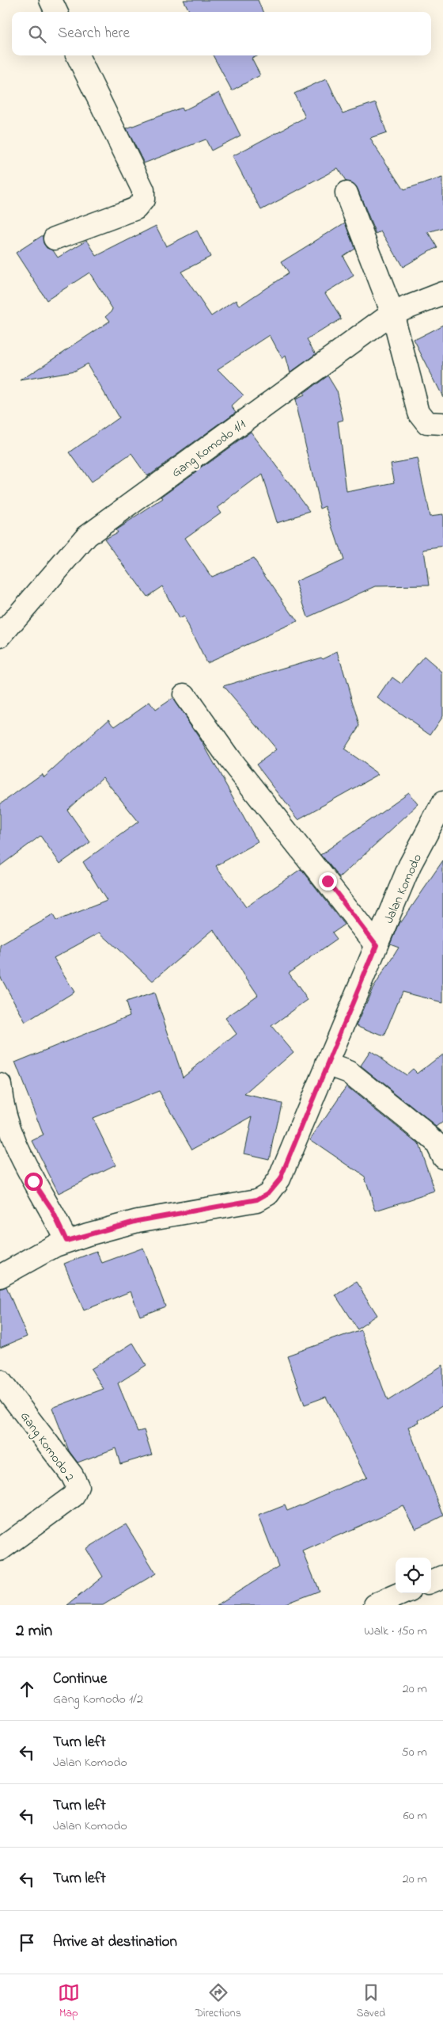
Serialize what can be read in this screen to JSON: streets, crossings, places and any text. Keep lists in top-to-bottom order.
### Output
{
  "streets": {
    "street": ["Gang Komodo 1/1", "Jalan Komodo", "Gang Komodo 2"]
  },
  "page": {
    "search": "Search here",
    "heading": ["2 min", "Walk · 150 m"],
    "list": [
      ["Continue", "Gang Komodo 1/2", "20 m"],
      ["Turn left", "Jalan Komodo", "50 m"],
      ["Turn left", "Jalan Komodo", "60 m"],
      ["Turn left", "20 m"],
      "Arrive at destination"
    ],
    "nav": ["Map", "Directions", "Saved"]
  }
}
